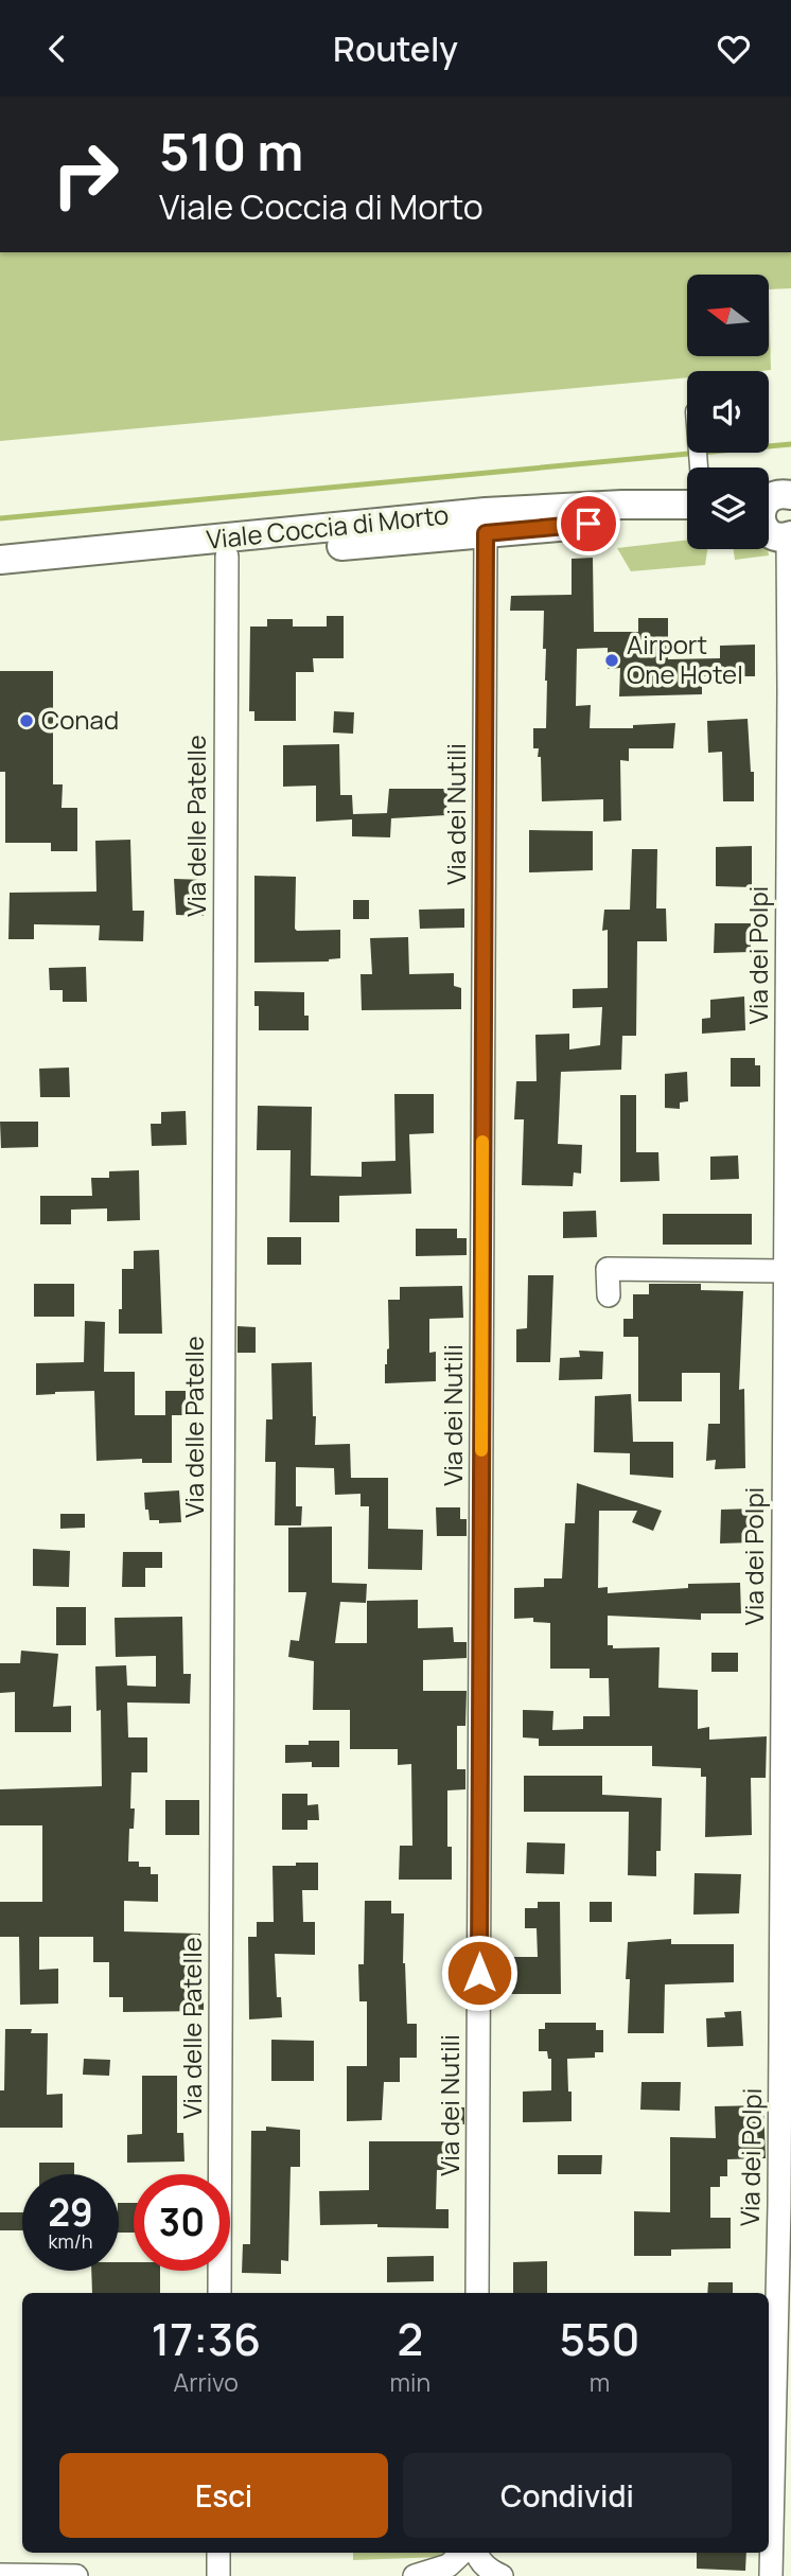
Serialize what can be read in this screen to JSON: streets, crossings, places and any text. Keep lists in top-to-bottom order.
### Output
{
  "streets": {
    "street": [
      "Viale Coccia di Morto",
      "Via dei Nutili",
      "Via delle Patelle",
      "Via dei Polpi"
    ]
  },
  "crossings": [
    ["Viale Coccia di Morto", "Via dei Nutili"],
    ["Viale Coccia di Morto", "Via delle Patelle"]
  ],
  "places": ["Airport One Hotel", "Conad"],
  "north": "left",
  "page": {
    "header": "Routely",
    "turn": ["510 m", "Viale Coccia di Morto"],
    "speed": "29 km/h",
    "limit": "30",
    "eta": [
      "17:36",
      "Arrivo",
      "2",
      "min",
      "550",
      "m"
    ],
    "buttons": ["Esci", "Condividi"]
  }
}
